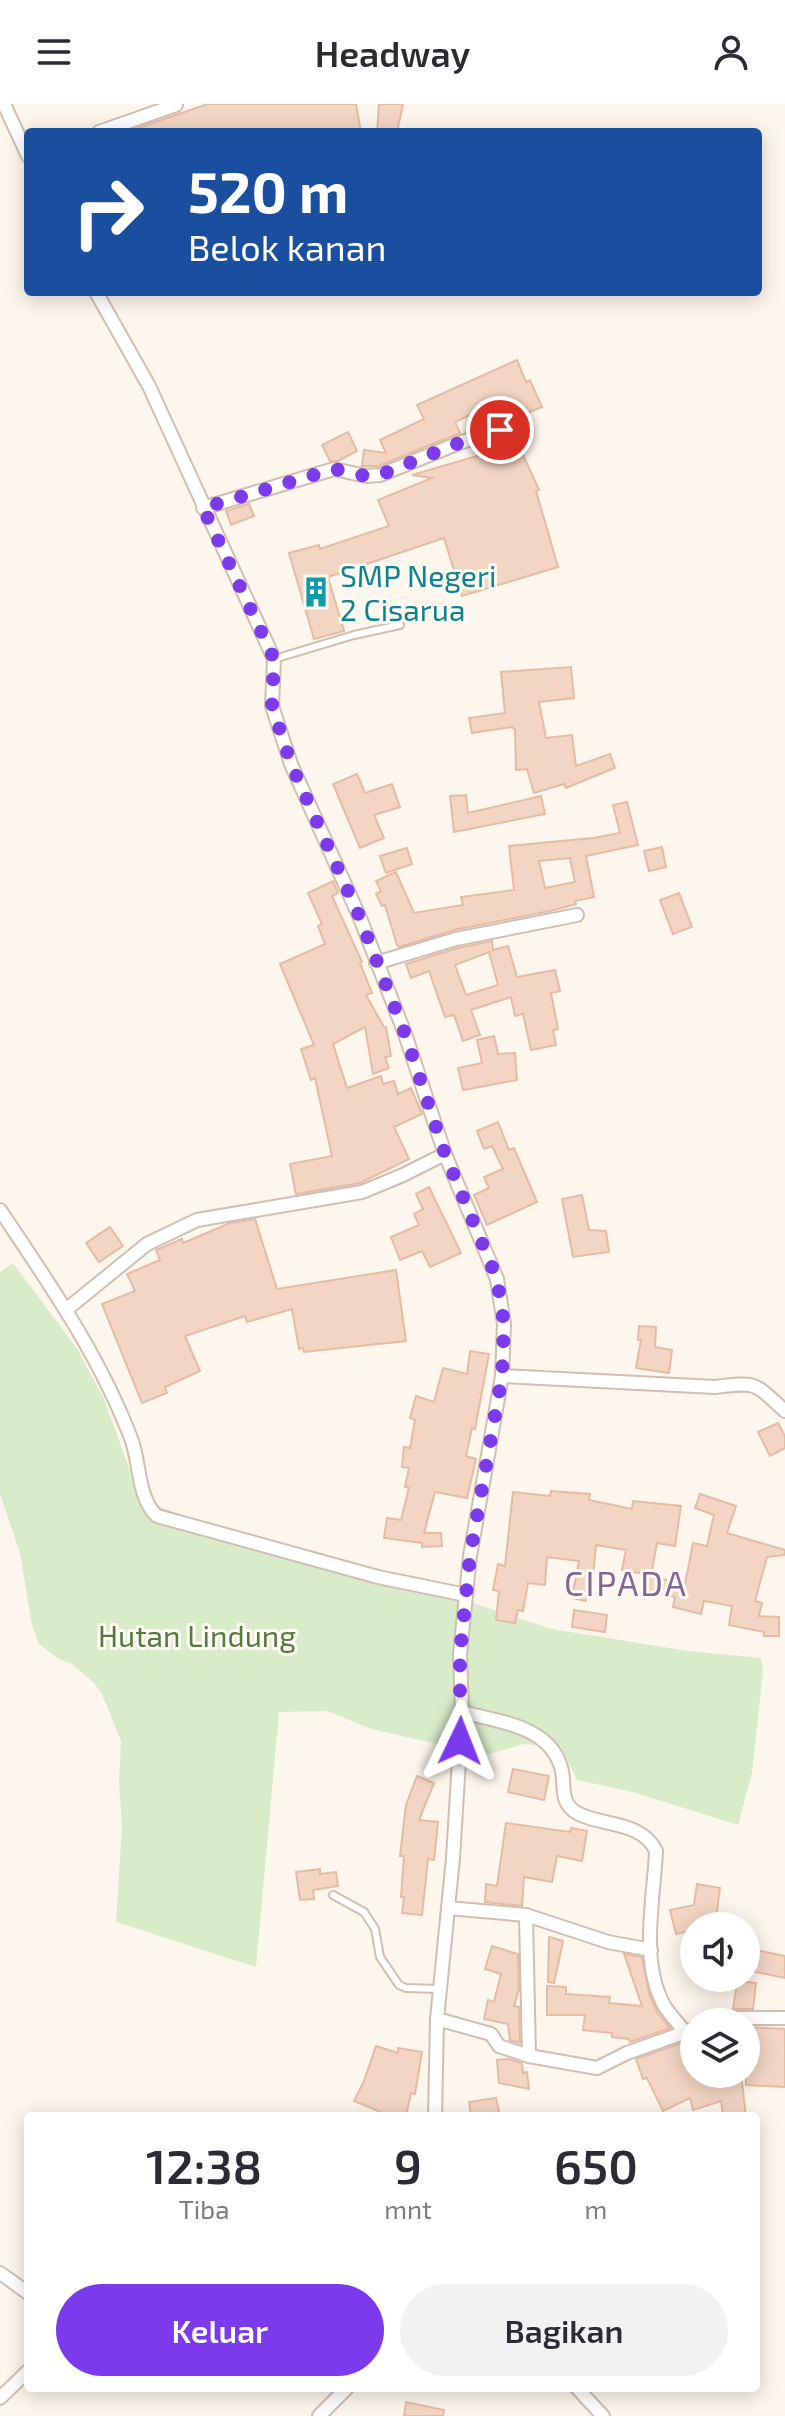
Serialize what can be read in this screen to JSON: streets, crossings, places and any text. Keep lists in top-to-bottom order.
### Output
{
  "districts": ["CIPADA"],
  "parks": ["Hutan Lindung"],
  "places": {
    "building": ["SMP Negeri 2 Cisarua"]
  },
  "page": {
    "header": "Headway",
    "turn": ["520 m", "Belok kanan"],
    "eta": [
      "12:38",
      "Tiba",
      "9",
      "mnt",
      "650",
      "m"
    ],
    "buttons": ["Keluar", "Bagikan"]
  }
}
